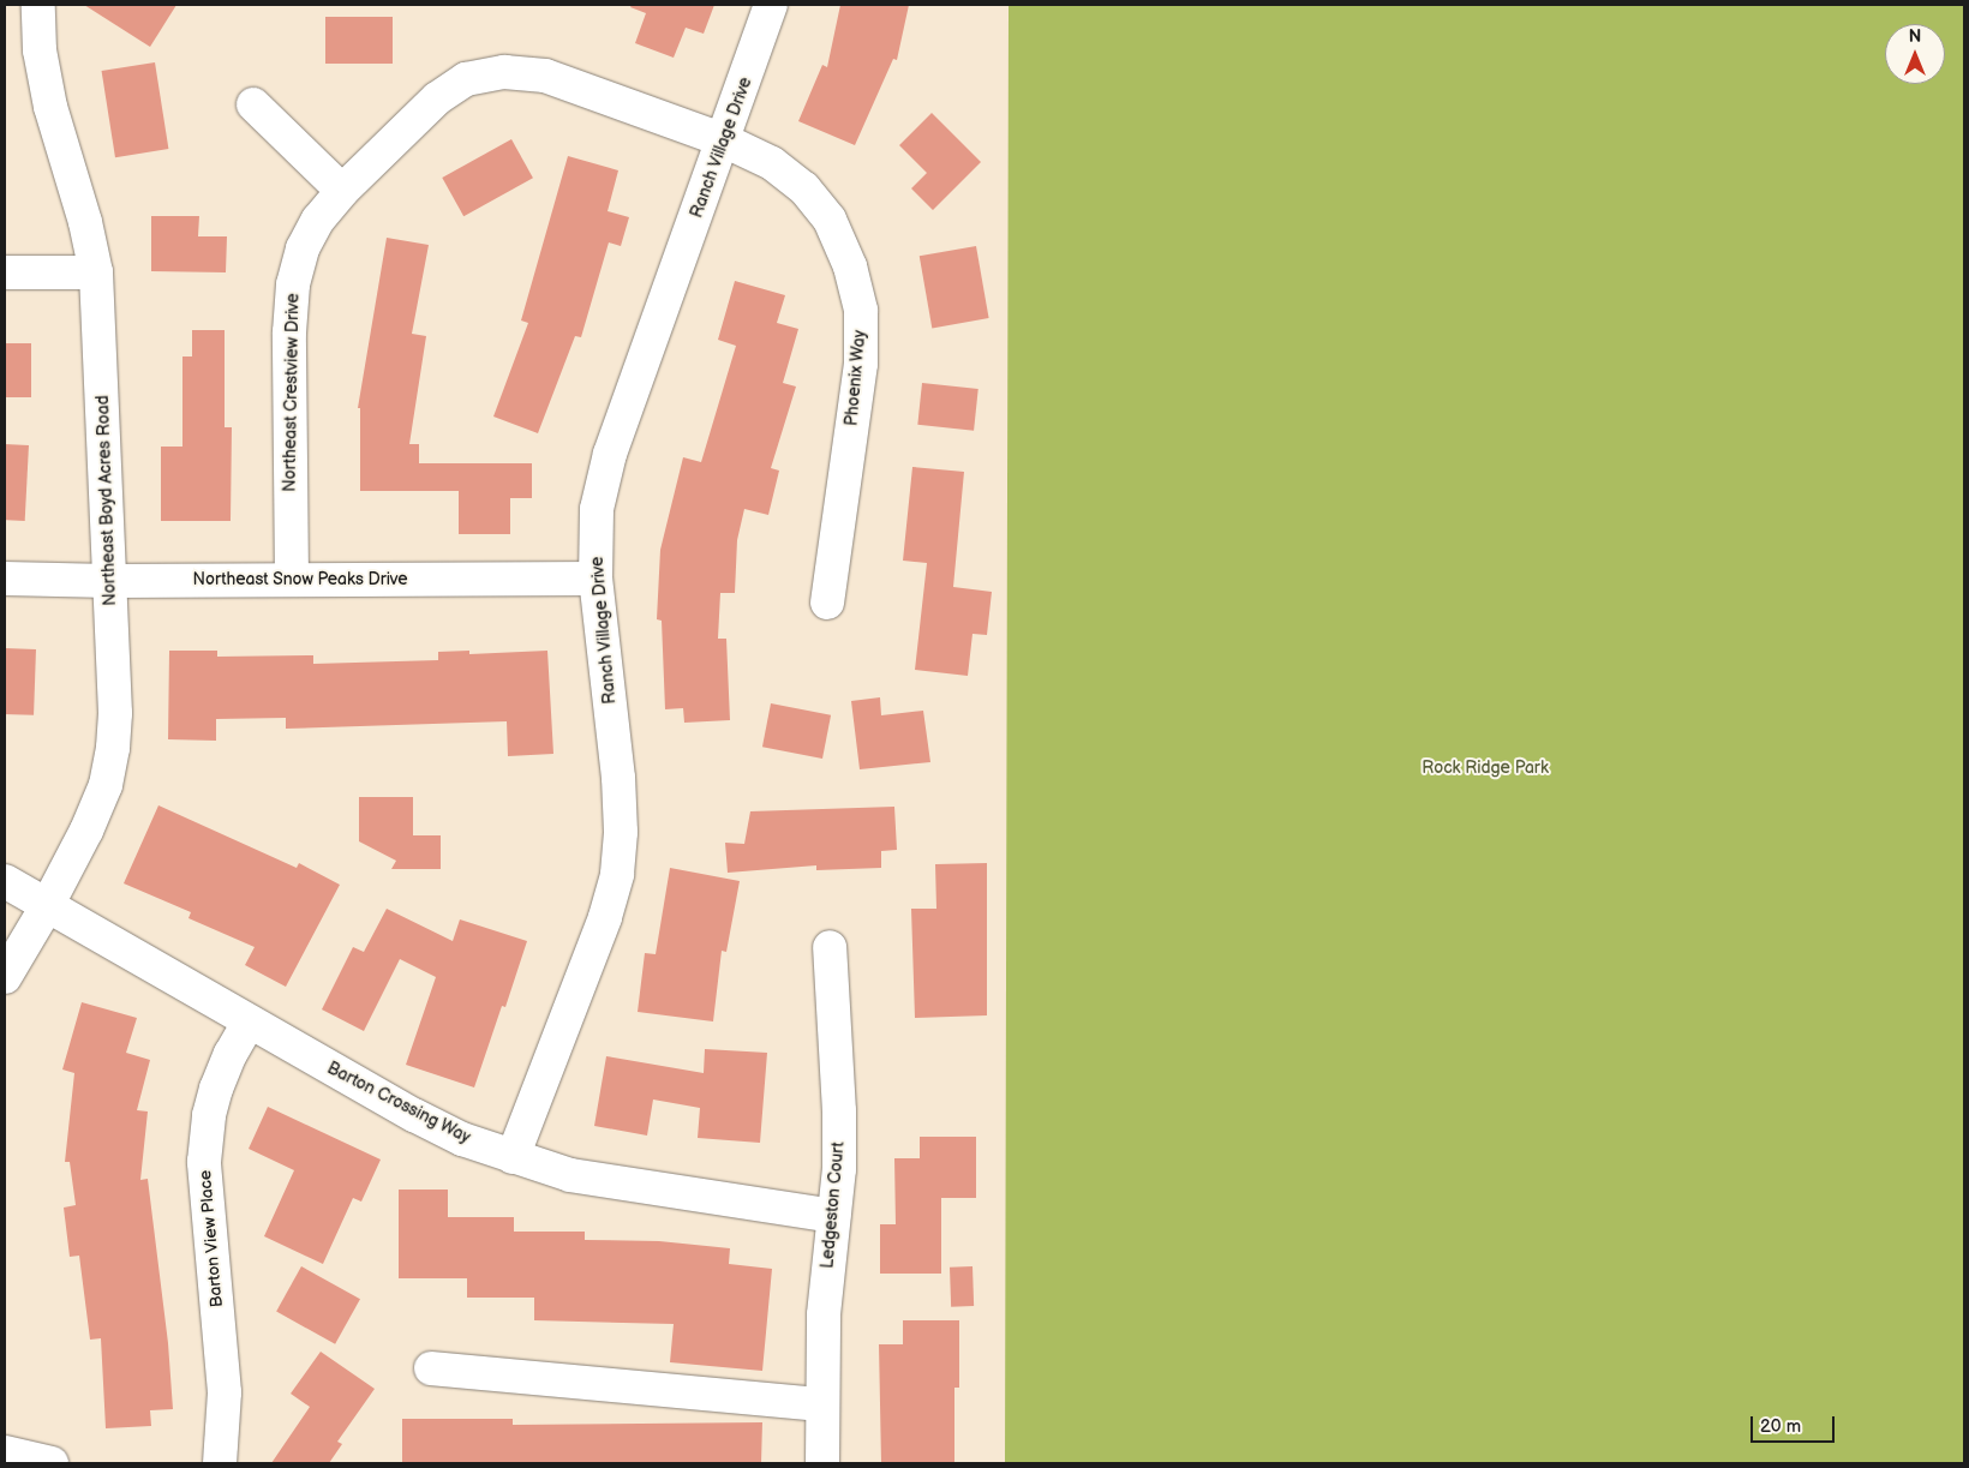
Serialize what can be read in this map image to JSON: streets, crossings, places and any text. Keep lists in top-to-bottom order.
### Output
{
  "streets": {
    "street": [
      "Ranch Village Drive",
      "Phoenix Way",
      "Northeast Crestview Drive",
      "Northeast Boyd Acres Road",
      "Northeast Snow Peaks Drive",
      "Barton Crossing Way",
      "Ledgeston Court",
      "Barton View Place"
    ]
  },
  "crossings": [
    ["Ranch Village Drive", "Phoenix Way"],
    ["Ranch Village Drive", "Northeast Crestview Drive"],
    ["Ranch Village Drive", "Northeast Snow Peaks Drive"],
    ["Ranch Village Drive", "Barton Crossing Way"],
    ["Phoenix Way", "Northeast Crestview Drive"],
    ["Northeast Crestview Drive", "Northeast Snow Peaks Drive"],
    ["Northeast Boyd Acres Road", "Northeast Snow Peaks Drive"],
    ["Northeast Boyd Acres Road", "Barton Crossing Way"],
    ["Barton Crossing Way", "Ledgeston Court"],
    ["Barton Crossing Way", "Barton View Place"]
  ],
  "parks": ["Rock Ridge Park"],
  "scale_bar": "20 m",
  "north": "top"
}
